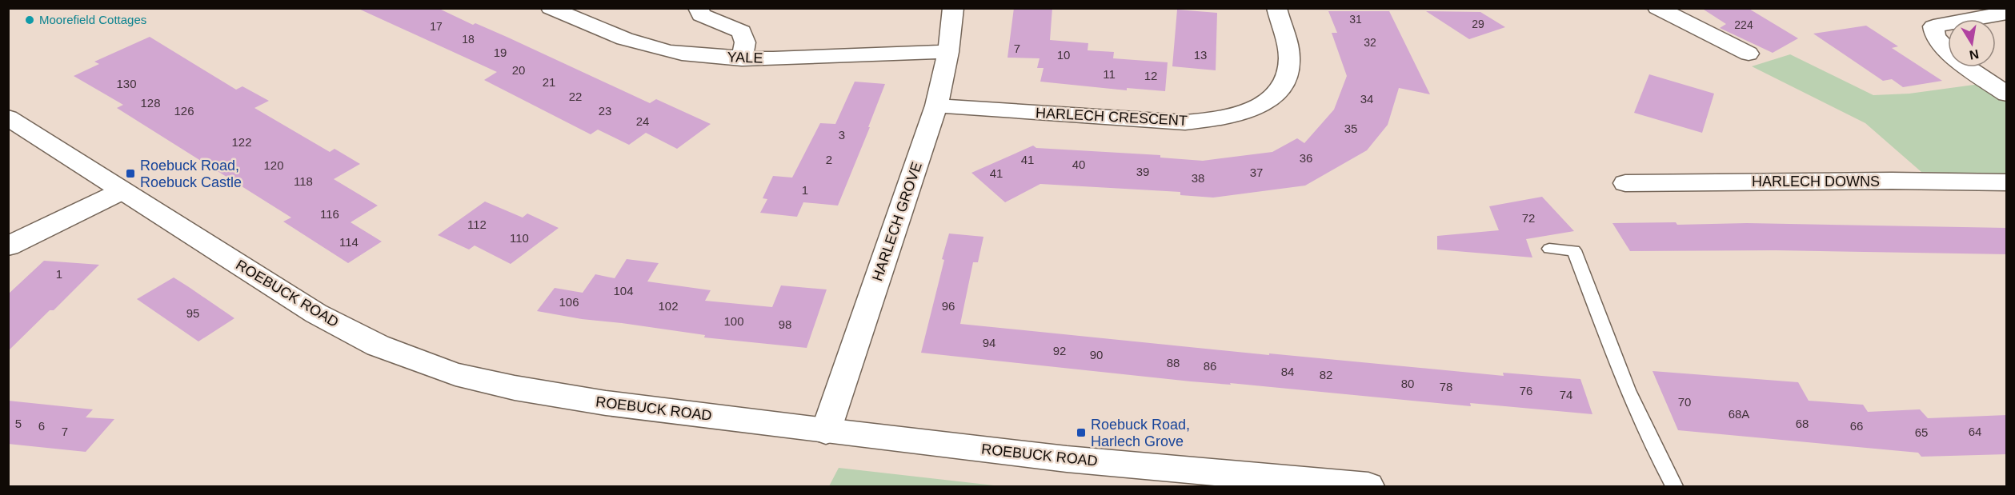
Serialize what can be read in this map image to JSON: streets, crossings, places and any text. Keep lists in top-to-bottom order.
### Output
{
  "streets": {
    "street": [
      "YALE",
      "HARLECH CRESCENT",
      "HARLECH DOWNS",
      "HARLECH GROVE",
      "ROEBUCK ROAD"
    ]
  },
  "crossings": [
    ["YALE", "HARLECH GROVE"],
    ["HARLECH CRESCENT", "HARLECH GROVE"],
    ["HARLECH GROVE", "ROEBUCK ROAD"]
  ],
  "places": {
    "other": ["Moorefield Cottages"],
    "transit": ["Roebuck Road, Roebuck Castle", "Roebuck Road, Harlech Grove"]
  },
  "house_numbers": [
    "31",
    "29",
    "224",
    "17",
    "18",
    "32",
    "7",
    "19",
    "10",
    "13",
    "20",
    "11",
    "12",
    "21",
    "130",
    "22",
    "34",
    "128",
    "126",
    "23",
    "24",
    "35",
    "3",
    "122",
    "36",
    "2",
    "41",
    "40",
    "120",
    "39",
    "37",
    "41",
    "38",
    "118",
    "1",
    "116",
    "72",
    "112",
    "110",
    "114",
    "1",
    "104",
    "106",
    "102",
    "96",
    "95",
    "100",
    "98",
    "94",
    "92",
    "90",
    "88",
    "86",
    "84",
    "82",
    "80",
    "78",
    "76",
    "74",
    "70",
    "68A",
    "5",
    "68",
    "6",
    "66",
    "7",
    "64",
    "65"
  ],
  "north": "bottom"
}
